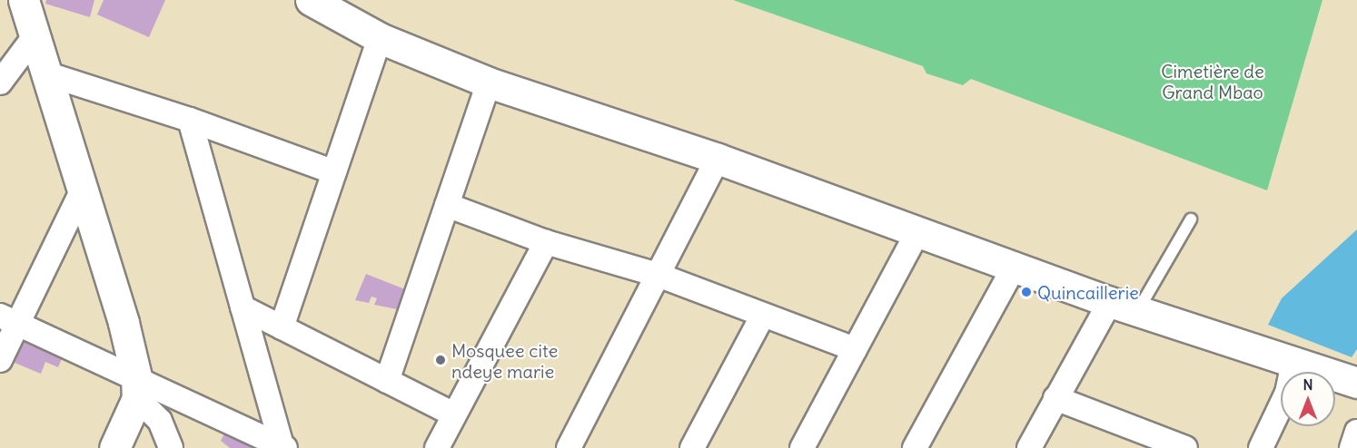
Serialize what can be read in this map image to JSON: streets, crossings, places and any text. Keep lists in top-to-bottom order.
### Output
{
  "parks": ["Cimetière de Grand Mbao"],
  "places": ["Quincaillerie", "Mosquee cite ndeye marie"],
  "north": "top"
}
